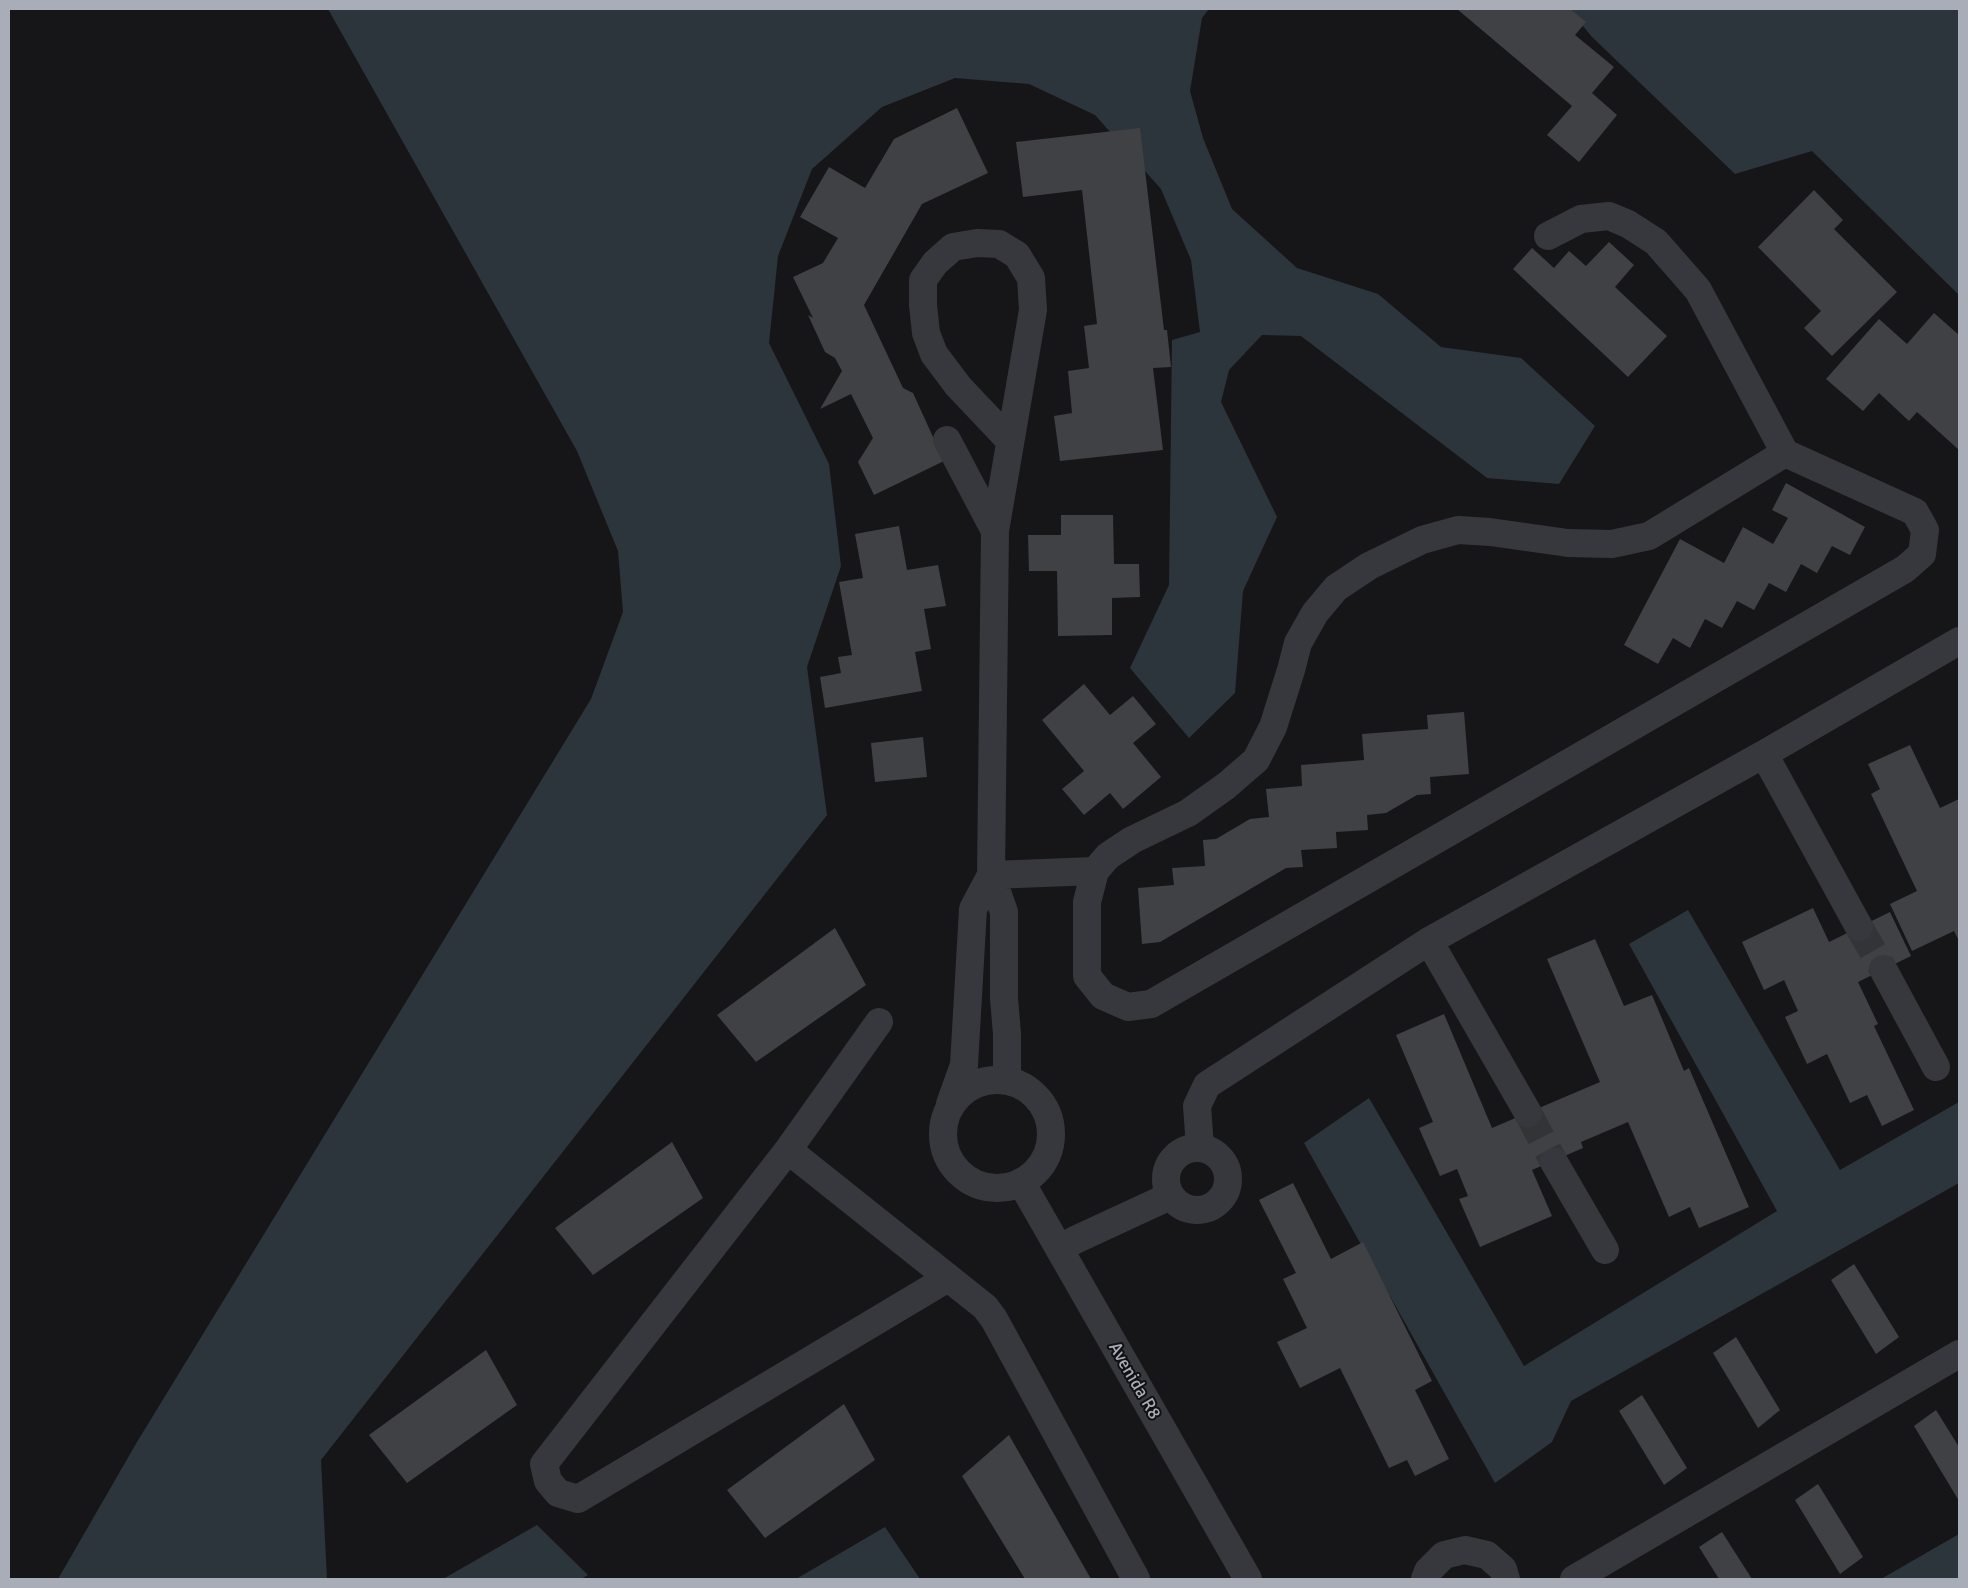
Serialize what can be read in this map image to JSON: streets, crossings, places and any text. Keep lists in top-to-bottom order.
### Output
{
  "streets": {
    "street": ["Avenida R8"]
  }
}
